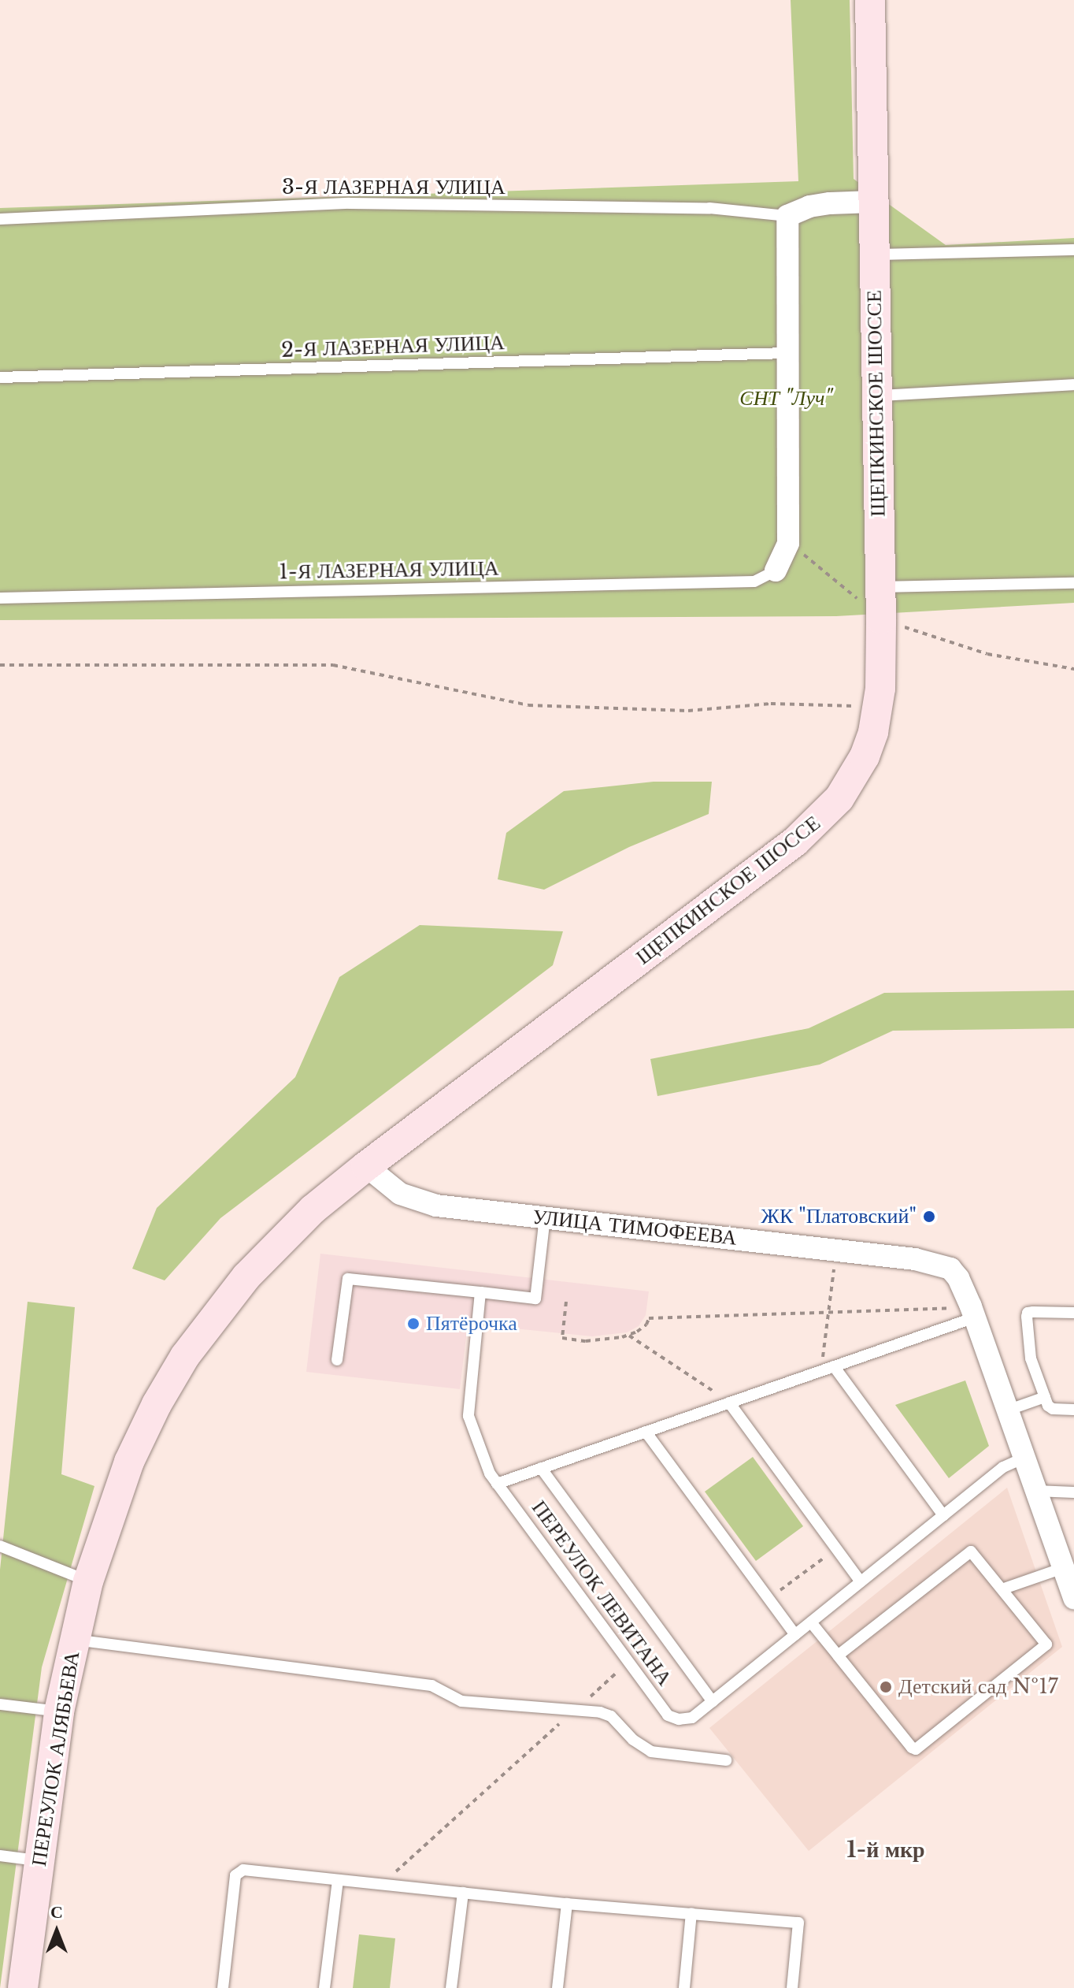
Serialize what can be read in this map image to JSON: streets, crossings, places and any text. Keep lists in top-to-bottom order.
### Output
{
  "streets": {
    "main road": ["ЩЕПКИНСКОЕ ШОССЕ", "ПЕРЕУЛОК АЛЯБЬЕВА"],
    "street": ["УЛИЦА ТИМОФЕЕВА"],
    "lane": [
      "3-Я ЛАЗЕРНАЯ УЛИЦА",
      "2-Я ЛАЗЕРНАЯ УЛИЦА",
      "1-Я ЛАЗЕРНАЯ УЛИЦА",
      "ПЕРЕУЛОК ЛЕВИТАНА"
    ]
  },
  "crossings": [
    ["ЩЕПКИНСКОЕ ШОССЕ", "УЛИЦА ТИМОФЕЕВА"],
    ["ЩЕПКИНСКОЕ ШОССЕ", "ПЕРЕУЛОК АЛЯБЬЕВА"]
  ],
  "districts": ["1-й мкр"],
  "parks": ["СНТ \"Луч\""],
  "places": ["ЖК \"Платовский\"", "Пятёрочка", "Детский сад №17"],
  "north": "top"
}
